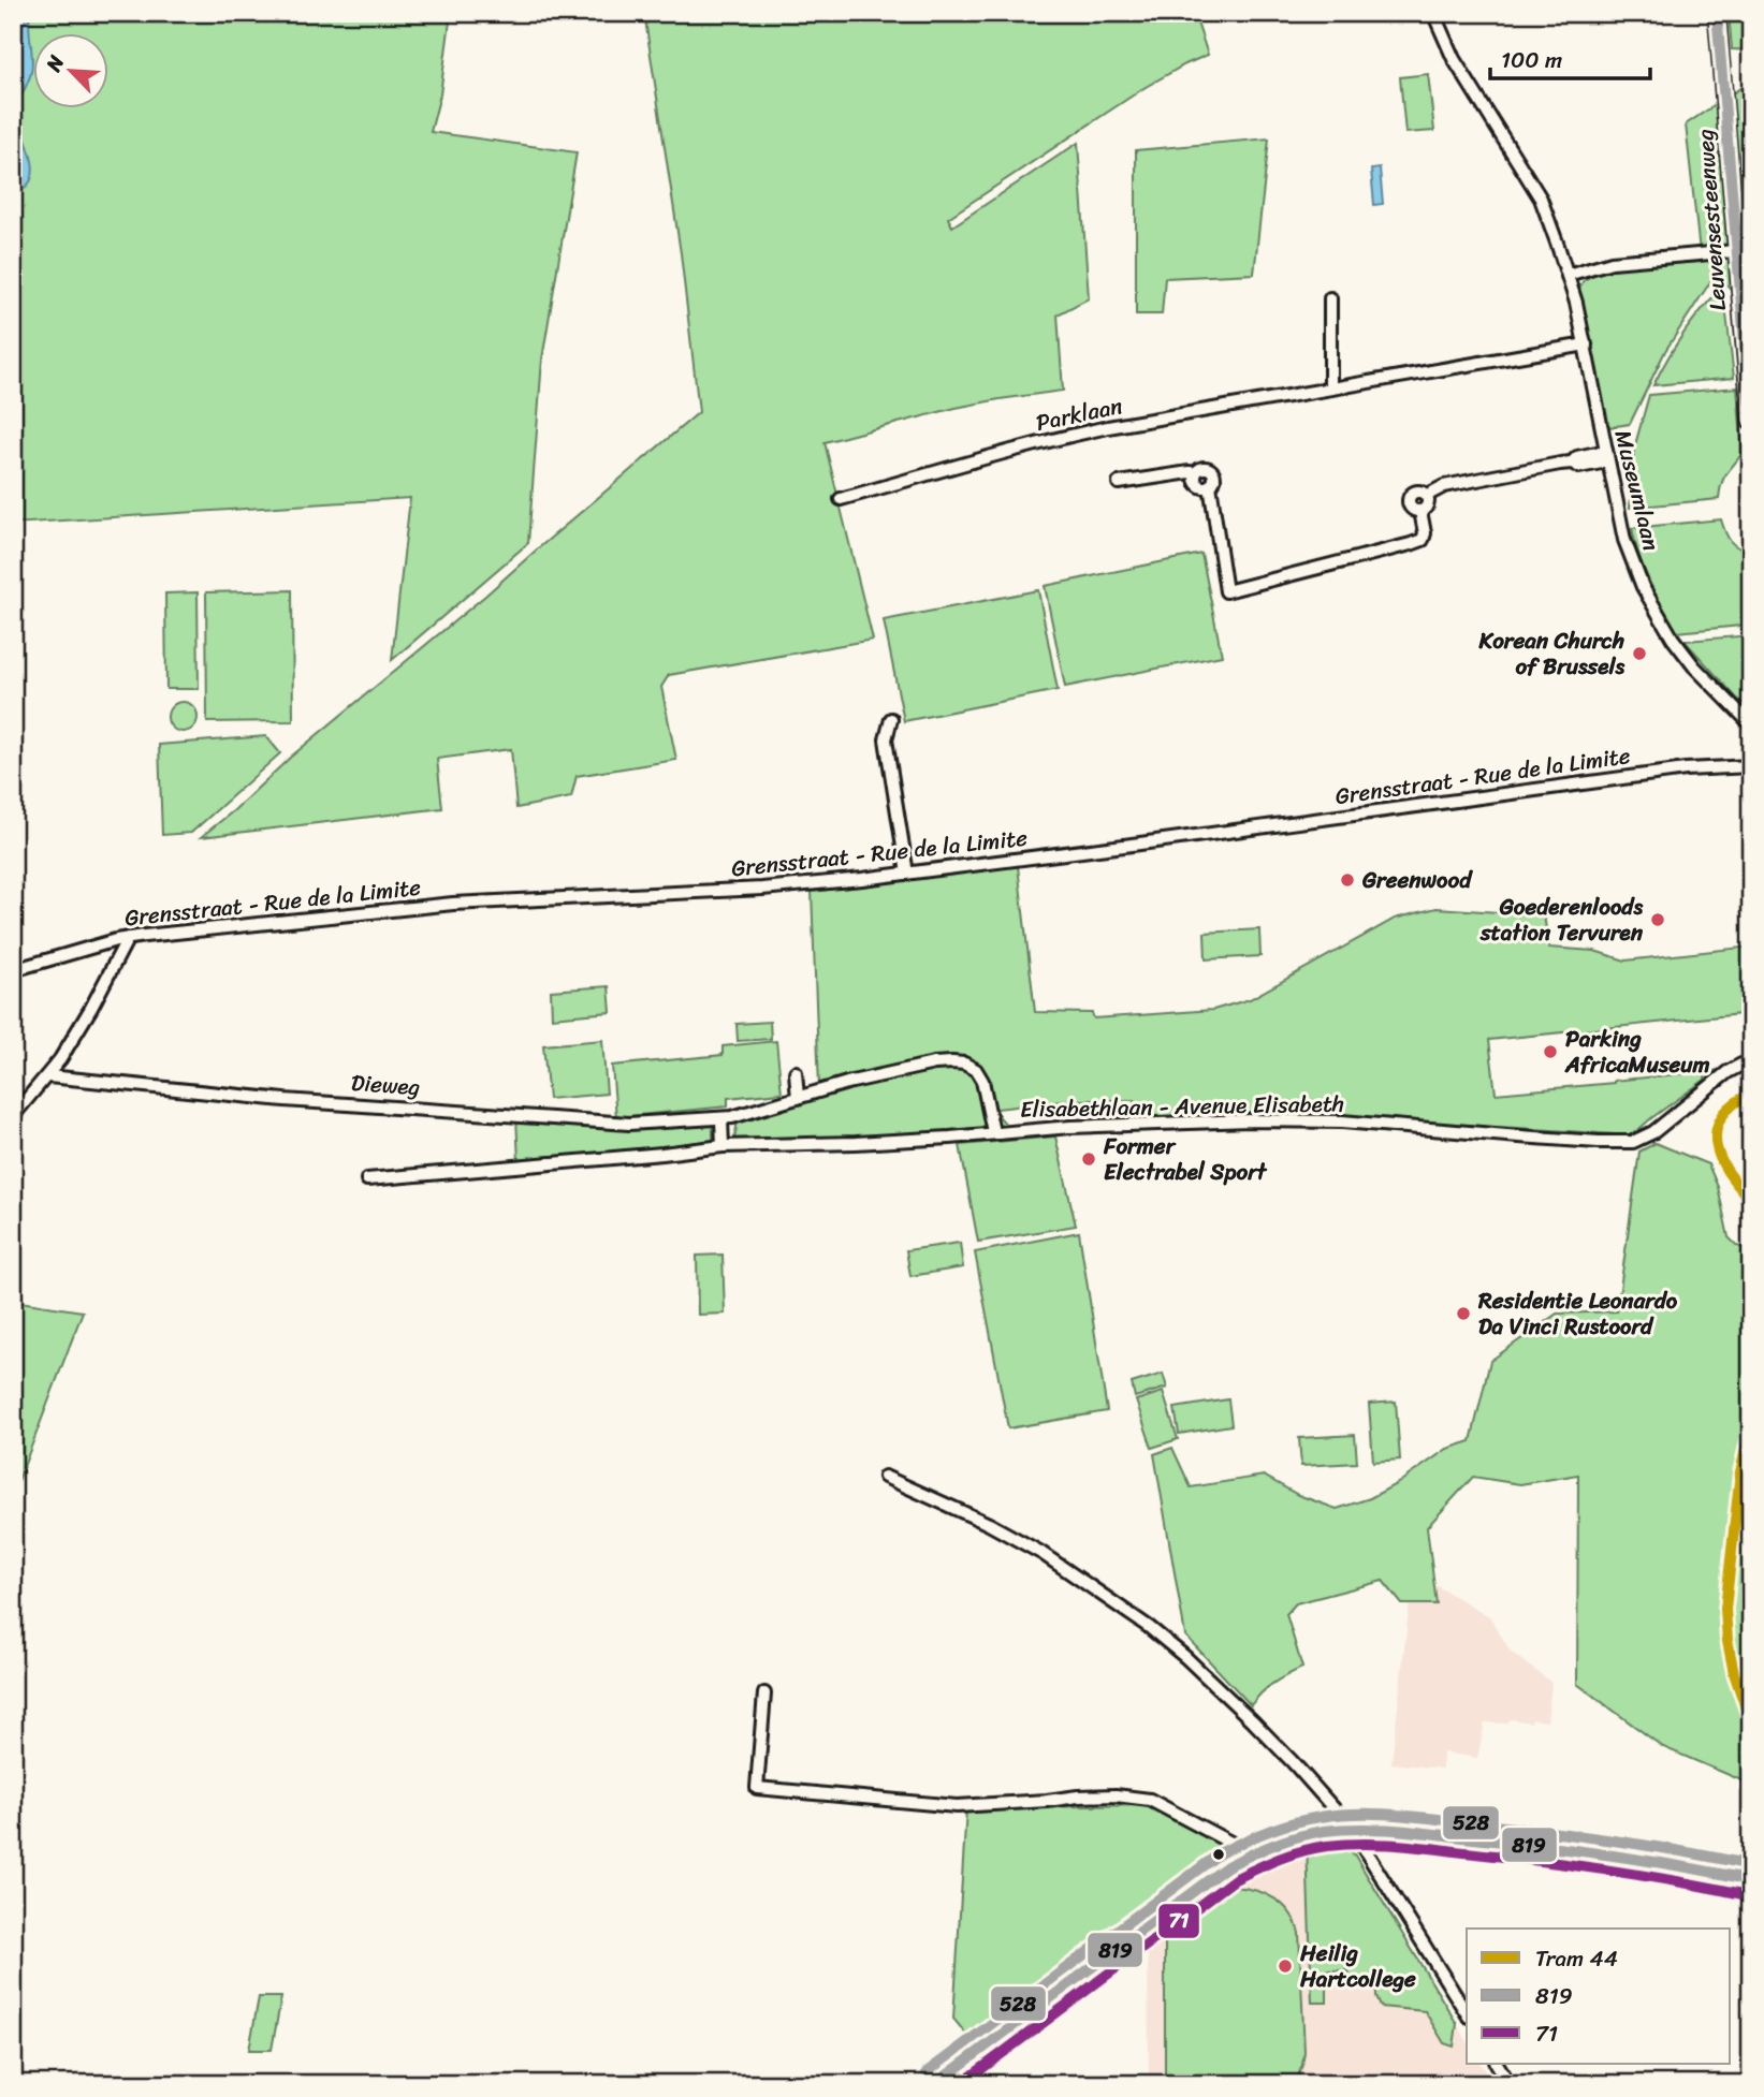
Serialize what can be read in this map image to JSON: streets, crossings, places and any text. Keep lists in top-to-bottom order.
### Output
{
  "streets": {
    "main road": ["Leuvensesteenweg"],
    "street": [
      "Parklaan",
      "Museumlaan",
      "Grensstraat - Rue de la Limite",
      "Dieweg",
      "Elisabethlaan - Avenue Elisabeth"
    ]
  },
  "crossings": [
    ["Parklaan", "Museumlaan"],
    ["Dieweg", "Elisabethlaan - Avenue Elisabeth"]
  ],
  "places": [
    "Korean Church of Brussels",
    "Greenwood",
    "Goederenloods station Tervuren",
    "Parking AfricaMuseum",
    "Former Electrabel Sport",
    "Residentie Leonardo Da Vinci Rustoord",
    "Heilig Hartcollege"
  ],
  "lines": [
    "transit line 819",
    "tram line 44",
    "transit line 528",
    "transit line 71"
  ],
  "legend": ["Tram 44", "819", "71"],
  "scale_bar": "100 m",
  "north": "top left"
}
